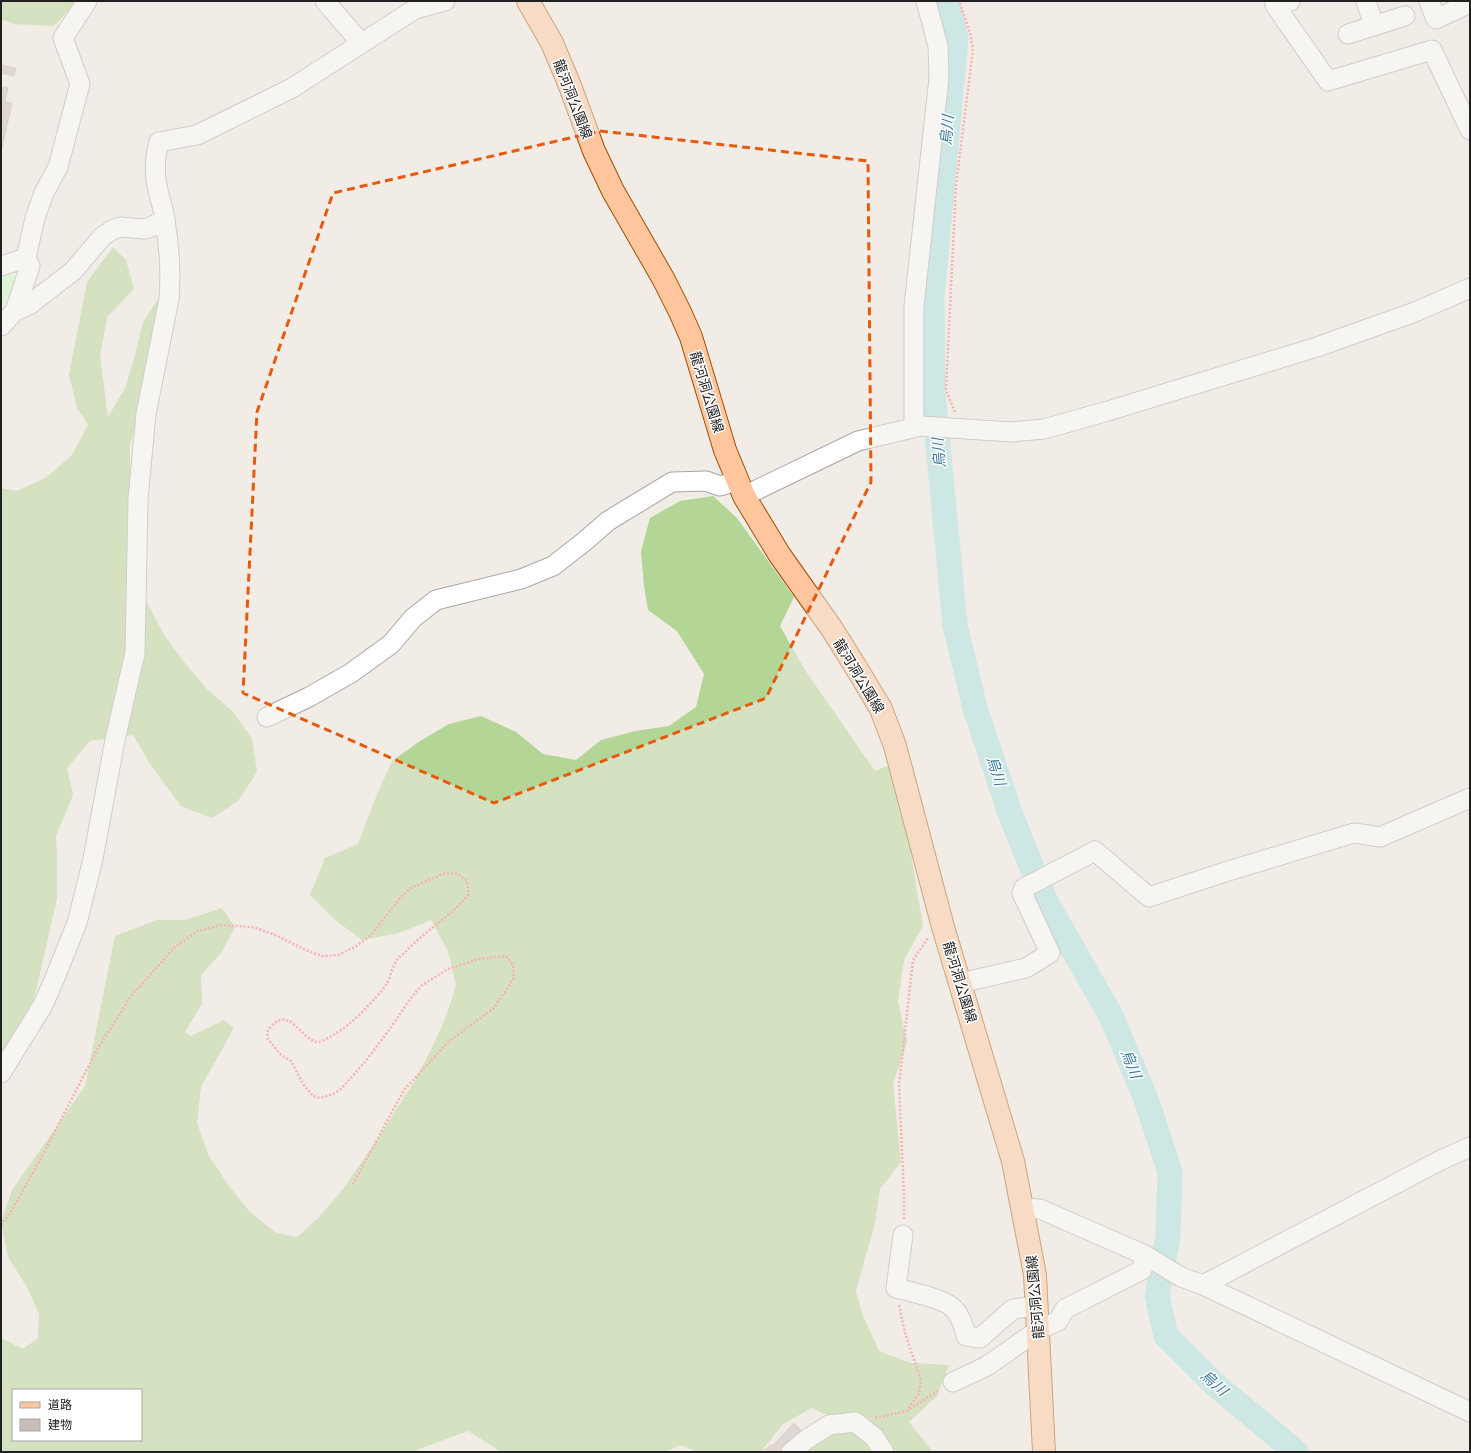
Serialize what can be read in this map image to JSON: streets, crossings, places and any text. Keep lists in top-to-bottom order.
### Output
{
  "streets": {
    "main road": ["龍河洞公園線"]
  },
  "water": ["烏川"],
  "legend": ["道路", "建物"]
}
